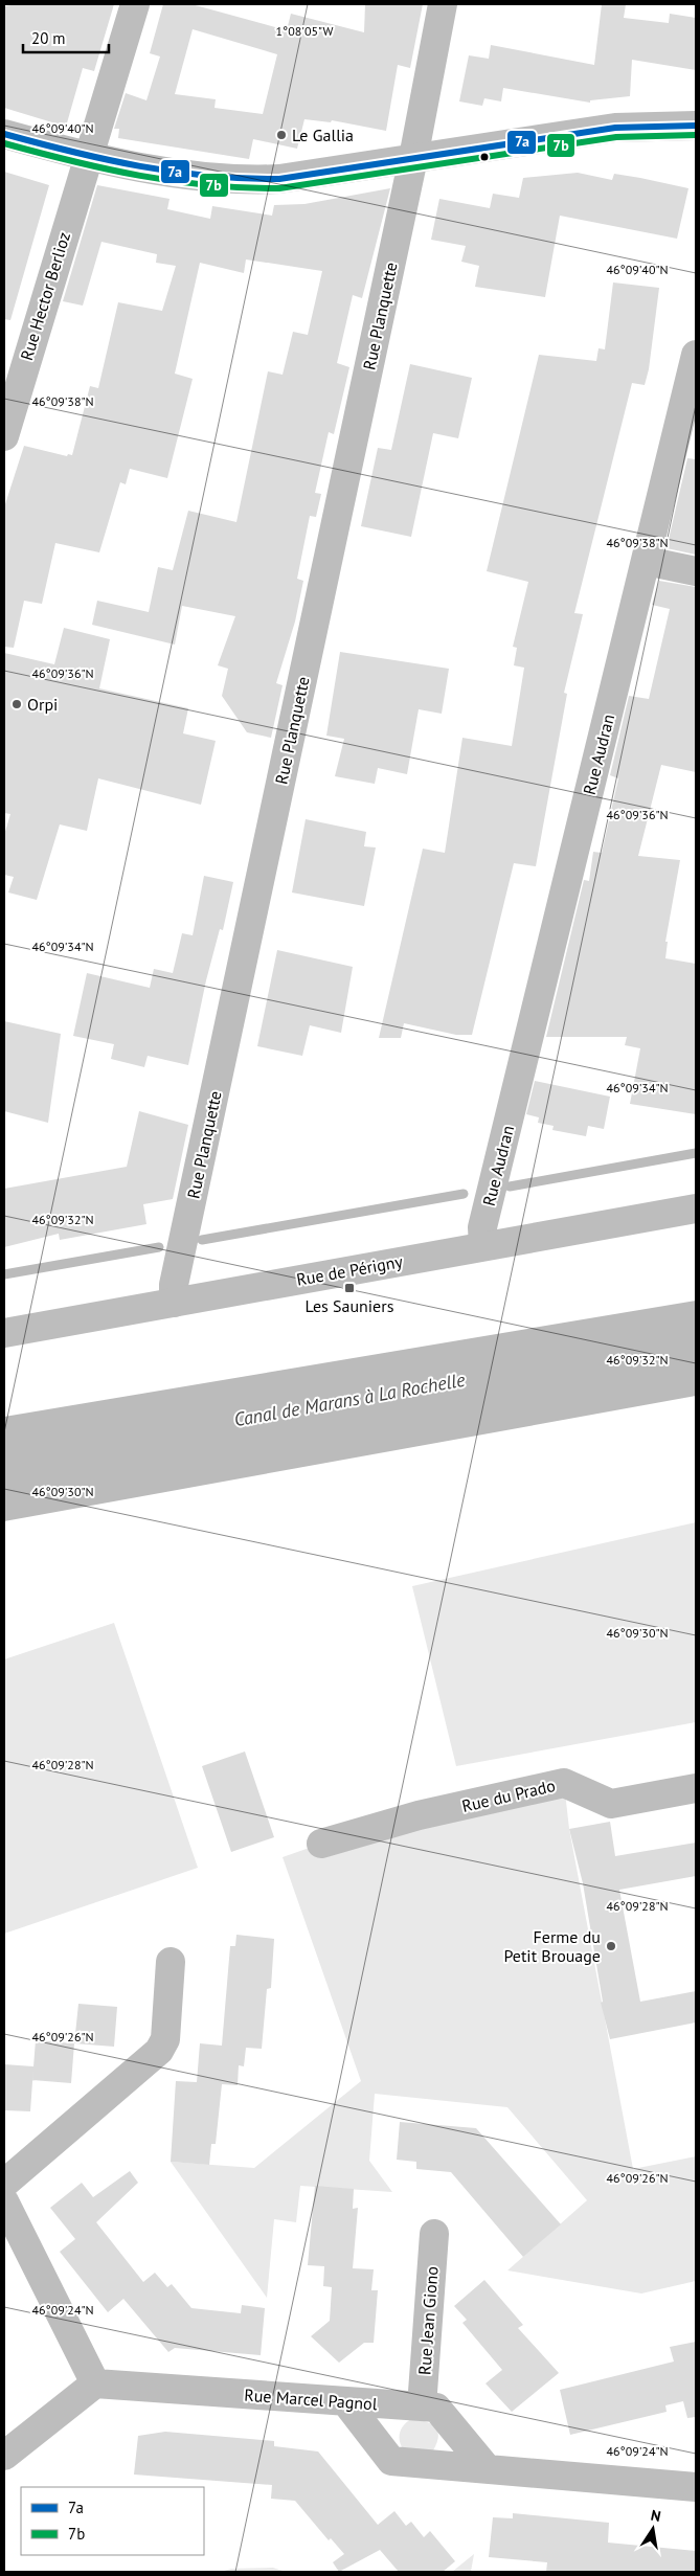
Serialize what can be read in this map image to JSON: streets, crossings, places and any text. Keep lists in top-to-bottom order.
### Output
{
  "streets": {
    "street": [
      "Rue Hector Berlioz",
      "Rue Planquette",
      "Rue Audran",
      "Rue de Périgny",
      "Rue du Prado",
      "Rue Jean Giono",
      "Rue Marcel Pagnol"
    ]
  },
  "crossings": [
    ["Rue Planquette", "Rue de Périgny"],
    ["Rue Audran", "Rue de Périgny"],
    ["Rue Jean Giono", "Rue Marcel Pagnol"]
  ],
  "water": ["Canal de Marans à La Rochelle"],
  "places": {
    "other": ["Le Gallia", "Orpi", "Ferme du Petit Brouage"],
    "transit": ["Les Sauniers"]
  },
  "lines": ["transit line 7a", "transit line 7b"],
  "legend": ["7a", "7b"],
  "scale_bar": "20 m",
  "north": "top",
  "coordinates": [
    "1°08'05\"W",
    "46°09'40\"N",
    "46°09'38\"N",
    "46°09'36\"N",
    "46°09'34\"N",
    "46°09'32\"N",
    "46°09'30\"N",
    "46°09'28\"N",
    "46°09'26\"N",
    "46°09'24\"N"
  ]
}
